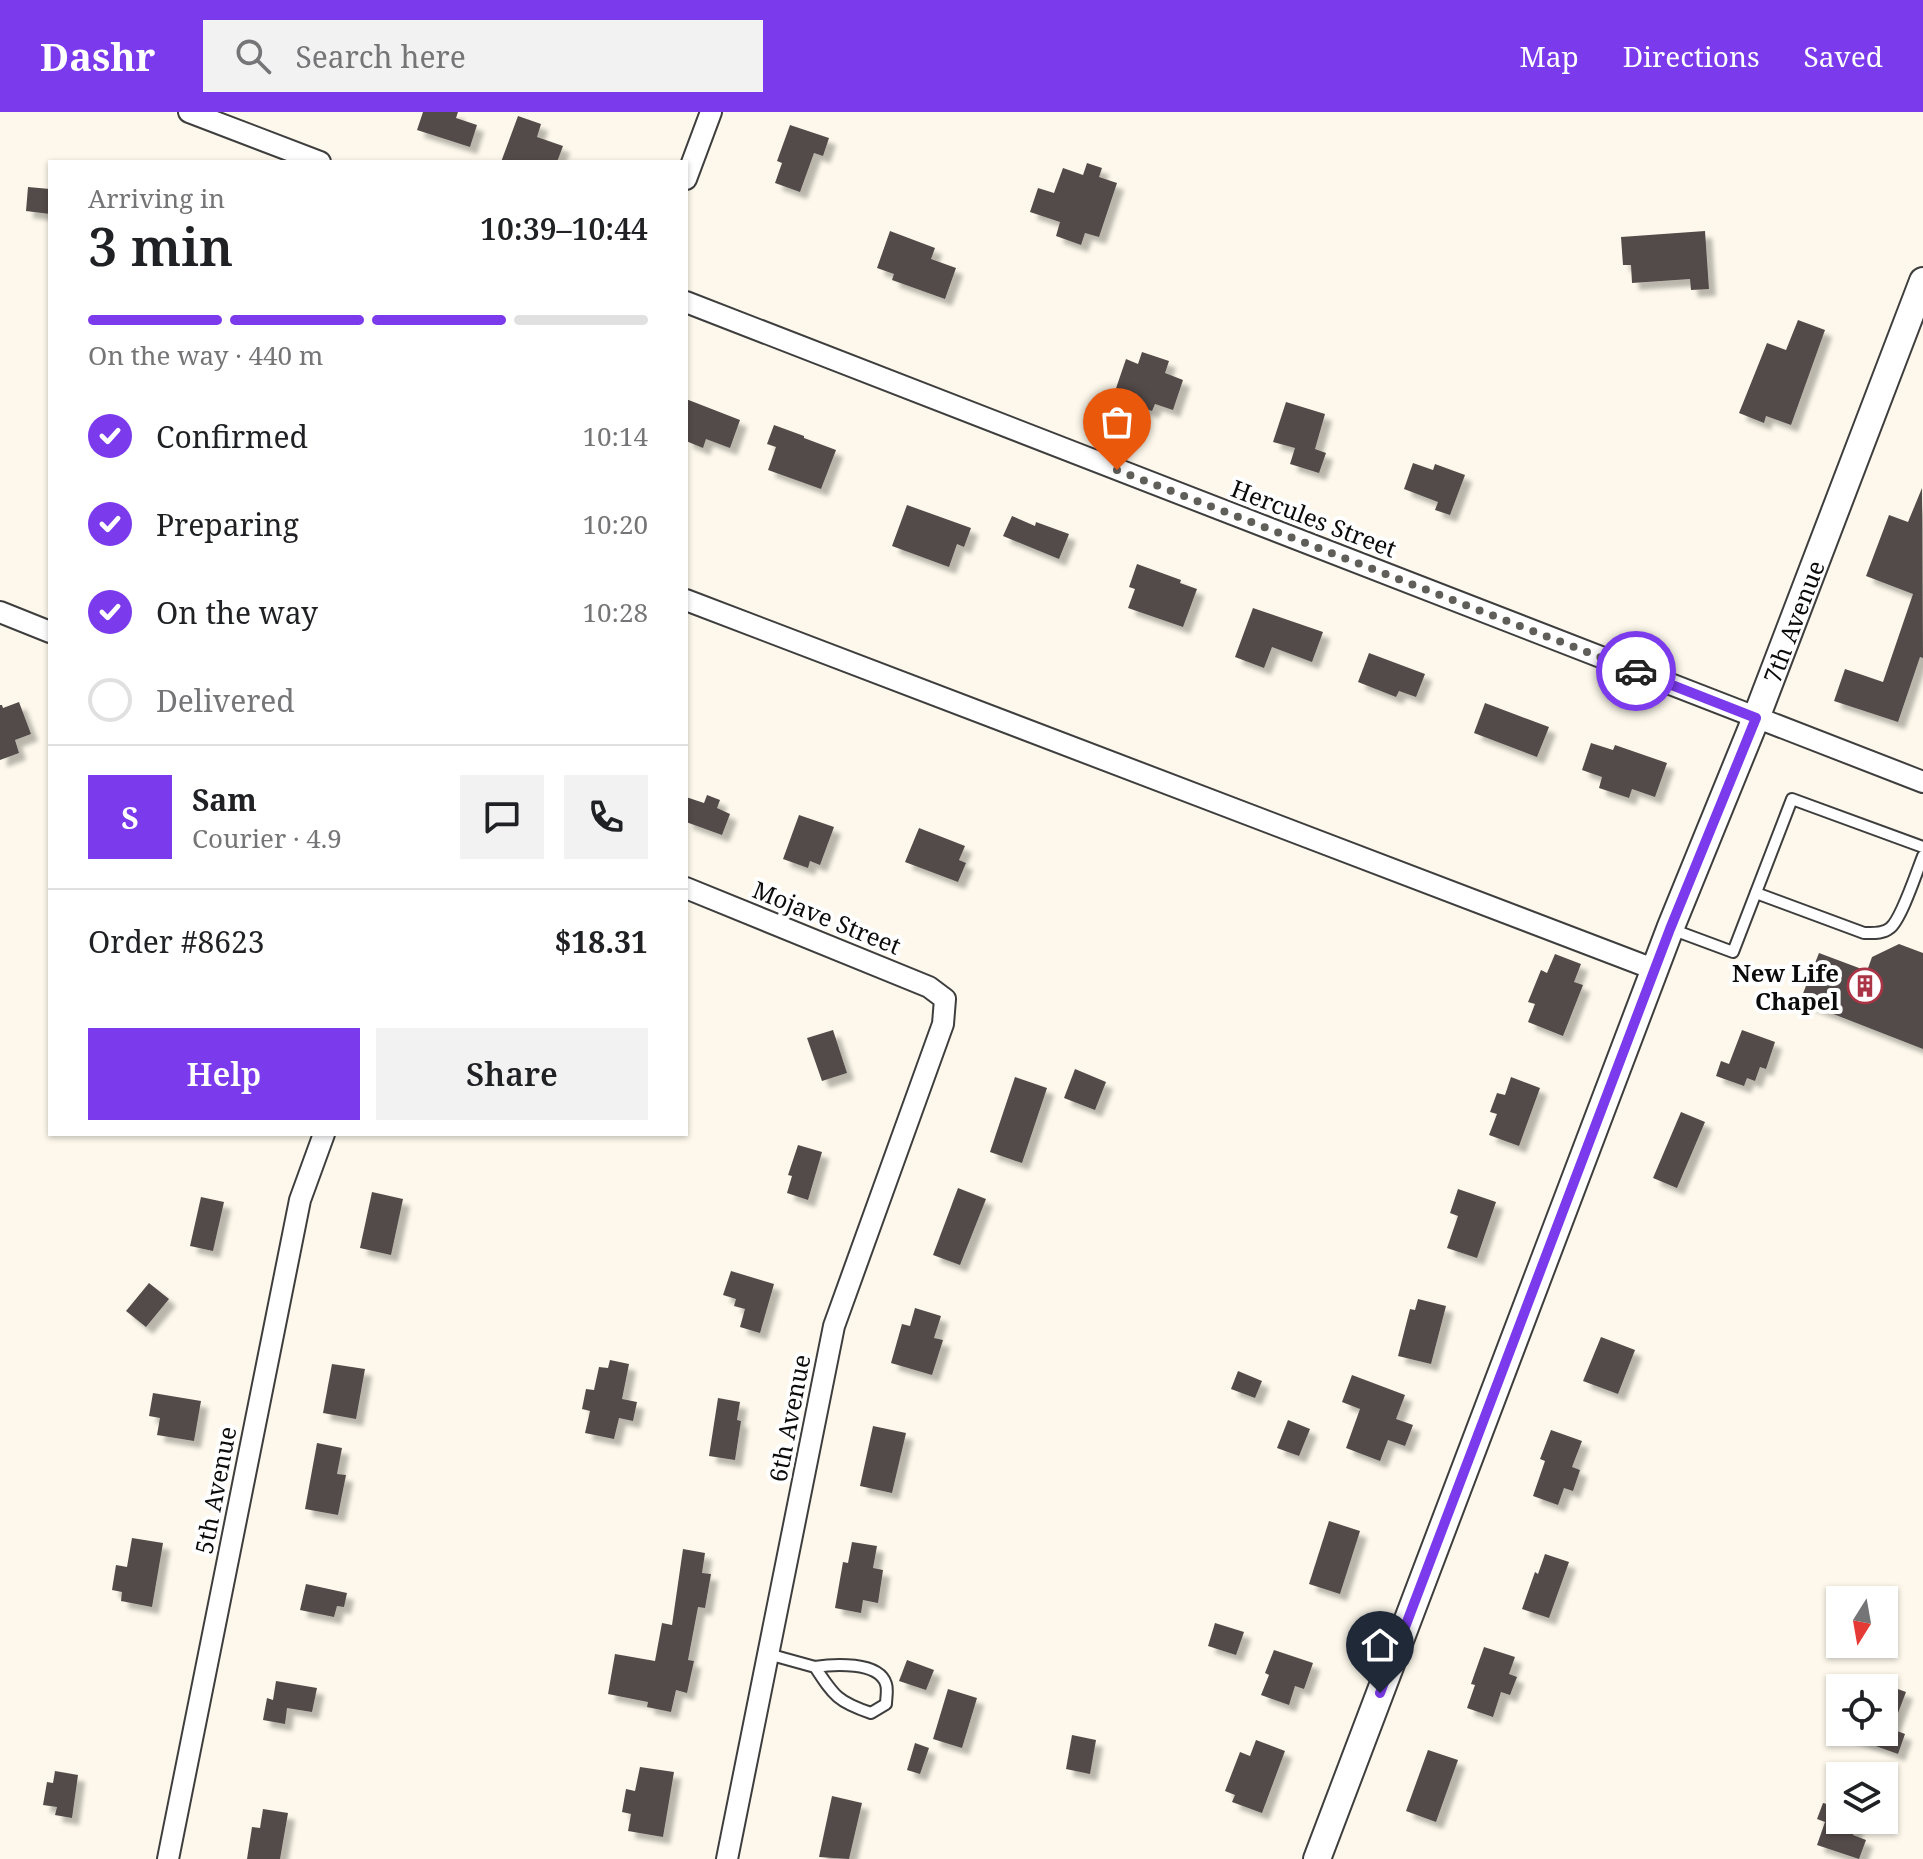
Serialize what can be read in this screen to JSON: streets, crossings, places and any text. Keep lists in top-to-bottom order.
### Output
{
  "streets": {
    "street": [
      "Hercules Street",
      "7th Avenue",
      "Mojave Street",
      "6th Avenue",
      "5th Avenue"
    ]
  },
  "crossings": [
    ["Hercules Street", "7th Avenue"],
    ["Mojave Street", "6th Avenue"]
  ],
  "places": {
    "building": ["New Life Chapel"]
  },
  "north": "bottom",
  "page": {
    "header": "Dashr",
    "search": "Search here",
    "nav": ["Map", "Directions", "Saved"],
    "heading": ["3 min", "Arriving in", "10:39–10:44"],
    "panel": [
      "Sam",
      "Courier · 4.9",
      "Order #8623",
      "$18.31"
    ],
    "bar": "On the way · 440 m",
    "list": [
      ["Confirmed", "10:14"],
      ["Preparing", "10:20"],
      ["On the way", "10:28"],
      "Delivered"
    ],
    "round": "S",
    "buttons": ["Help", "Share"]
  }
}
